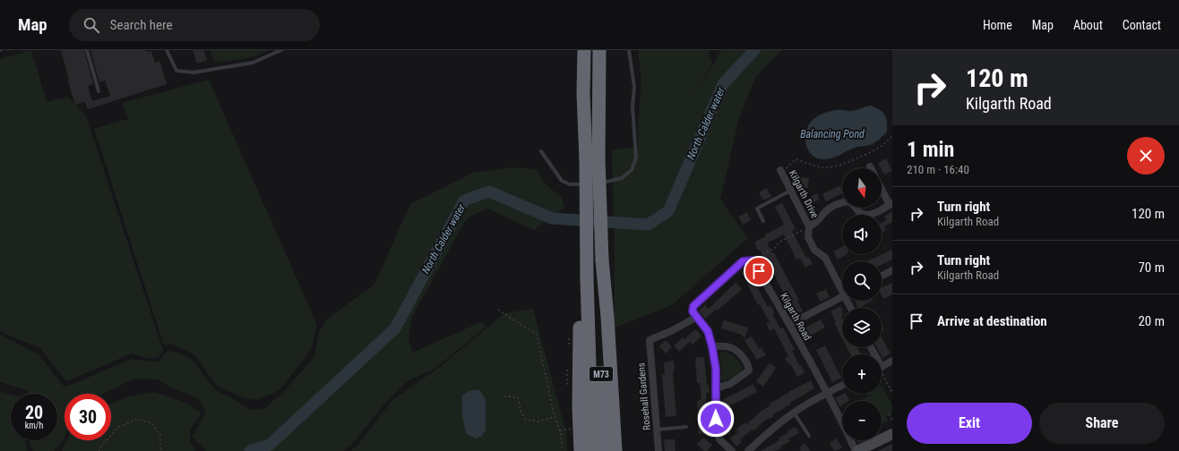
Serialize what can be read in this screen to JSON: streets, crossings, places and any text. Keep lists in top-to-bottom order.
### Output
{
  "streets": {
    "highway": ["M73"],
    "street": ["Kilgarth Drive", "Kilgarth Road", "Rosehall Gardens"]
  },
  "water": ["North Calder water", "Balancing Pond"],
  "north": "bottom",
  "page": {
    "header": "Map",
    "search": "Search here",
    "nav": [
      "Home",
      "Map",
      "About",
      "Contact"
    ],
    "turn": ["120 m", "Kilgarth Road"],
    "heading": ["1 min", "210 m · 16:40"],
    "map_buttons": ["+", "−"],
    "list": [
      {
        "name": "Turn right",
        "note": "Kilgarth Road",
        "value": "120 m"
      },
      {
        "name": "Turn right",
        "note": "Kilgarth Road",
        "value": "70 m"
      },
      {
        "name": "Arrive at destination",
        "value": "20 m"
      }
    ],
    "speed": "20 km/h",
    "limit": "30",
    "buttons": ["Exit", "Share"]
  }
}
